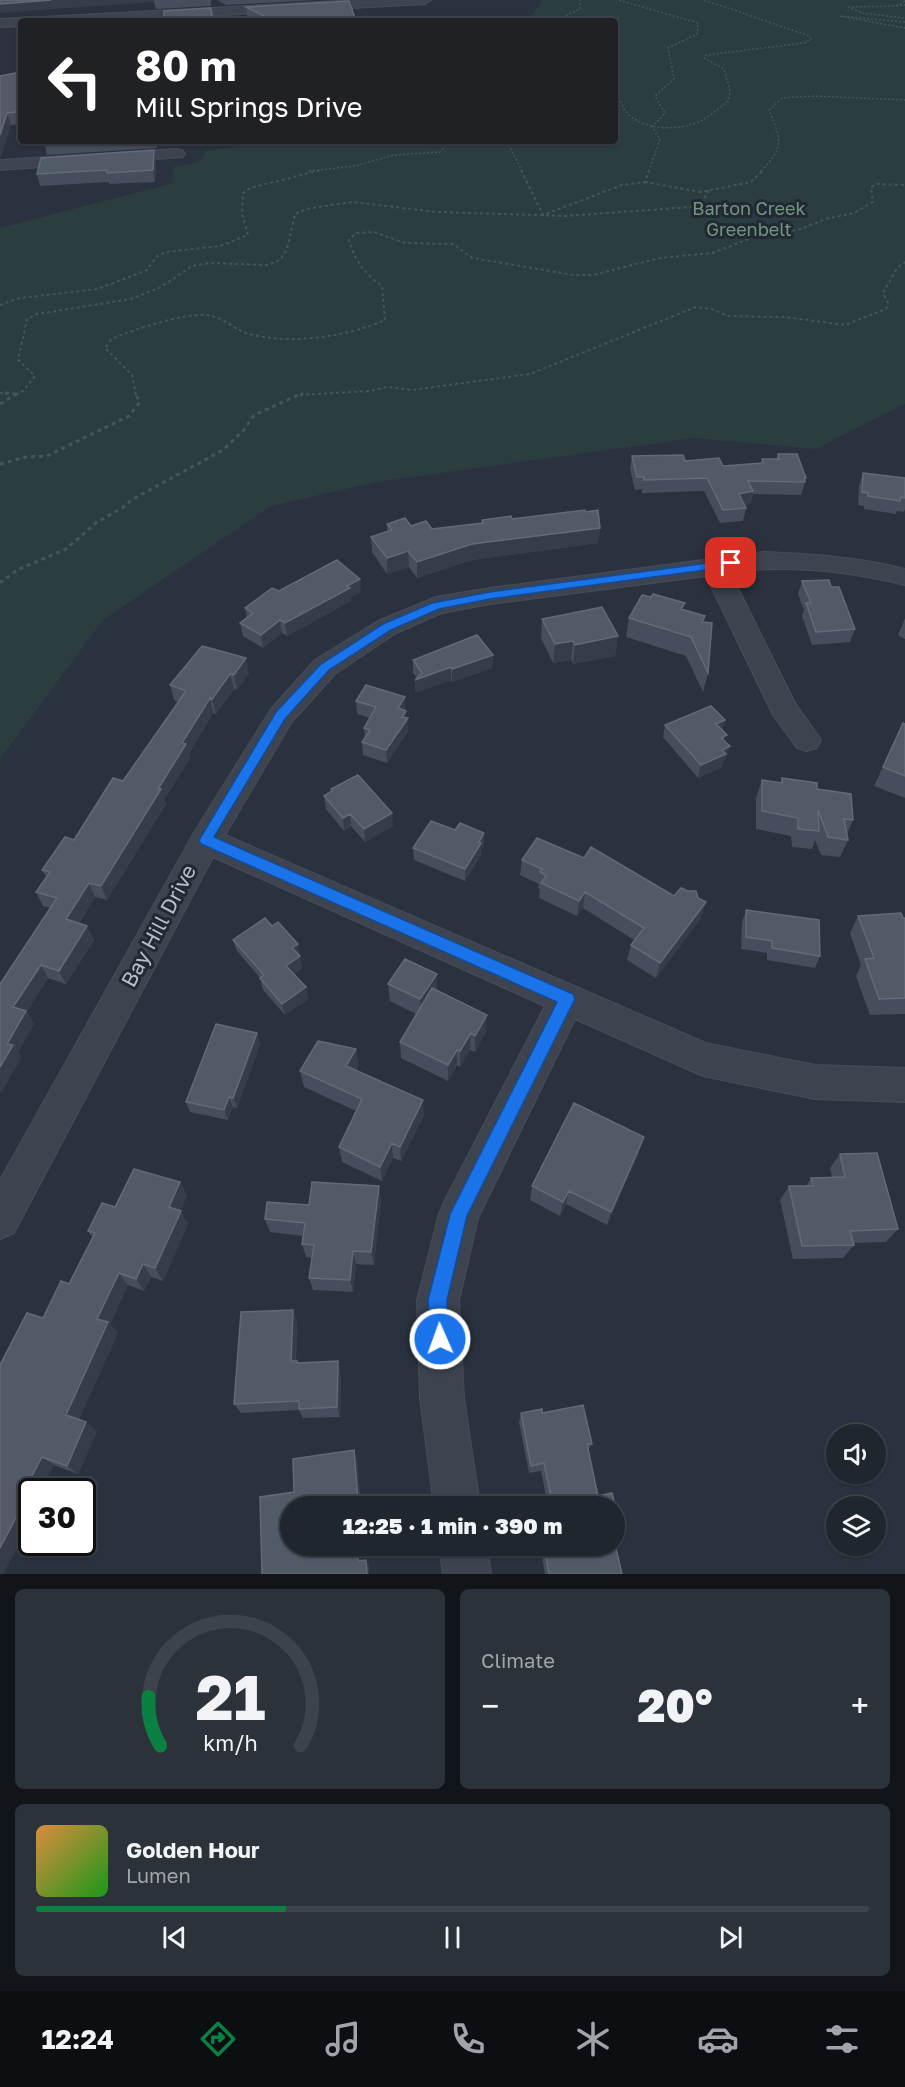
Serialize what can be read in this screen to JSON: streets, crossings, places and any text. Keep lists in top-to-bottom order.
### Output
{
  "streets": {
    "street": ["Bay Hill Drive"]
  },
  "parks": ["Barton Creek Greenbelt"],
  "page": {
    "turn": ["80 m", "Mill Springs Drive"],
    "limit": "30",
    "trip": "12:25 · 1 min · 390 m",
    "tile": "Climate",
    "heat": ["−", "20°", "+"],
    "song": ["Golden Hour", "Lumen"],
    "tabs": "12:24",
    "gauge": ["21", "km/h"]
  }
}
